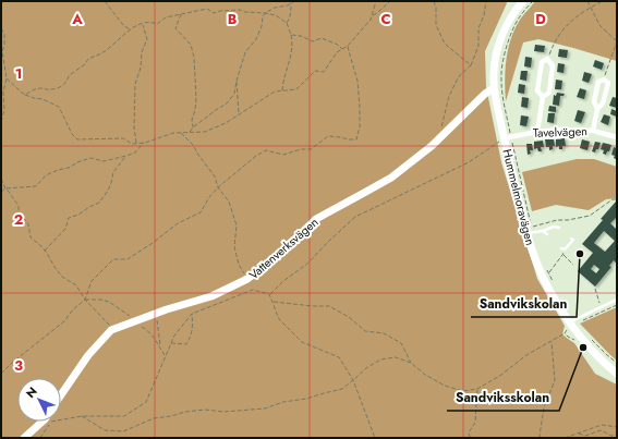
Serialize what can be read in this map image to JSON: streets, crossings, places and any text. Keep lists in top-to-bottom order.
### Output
{
  "streets": {
    "street": ["Tavelvägen", "Hummelmoravägen", "Vattenverksvägen"]
  },
  "crossings": [
    ["Tavelvägen", "Hummelmoravägen"],
    ["Hummelmoravägen", "Vattenverksvägen"]
  ],
  "places": ["Sandvikskolan", "Sandviksskolan"],
  "north": "top left",
  "grid": {
    "columns": [
      "A",
      "B",
      "C",
      "D"
    ],
    "rows": ["1", "2", "3"]
  }
}
